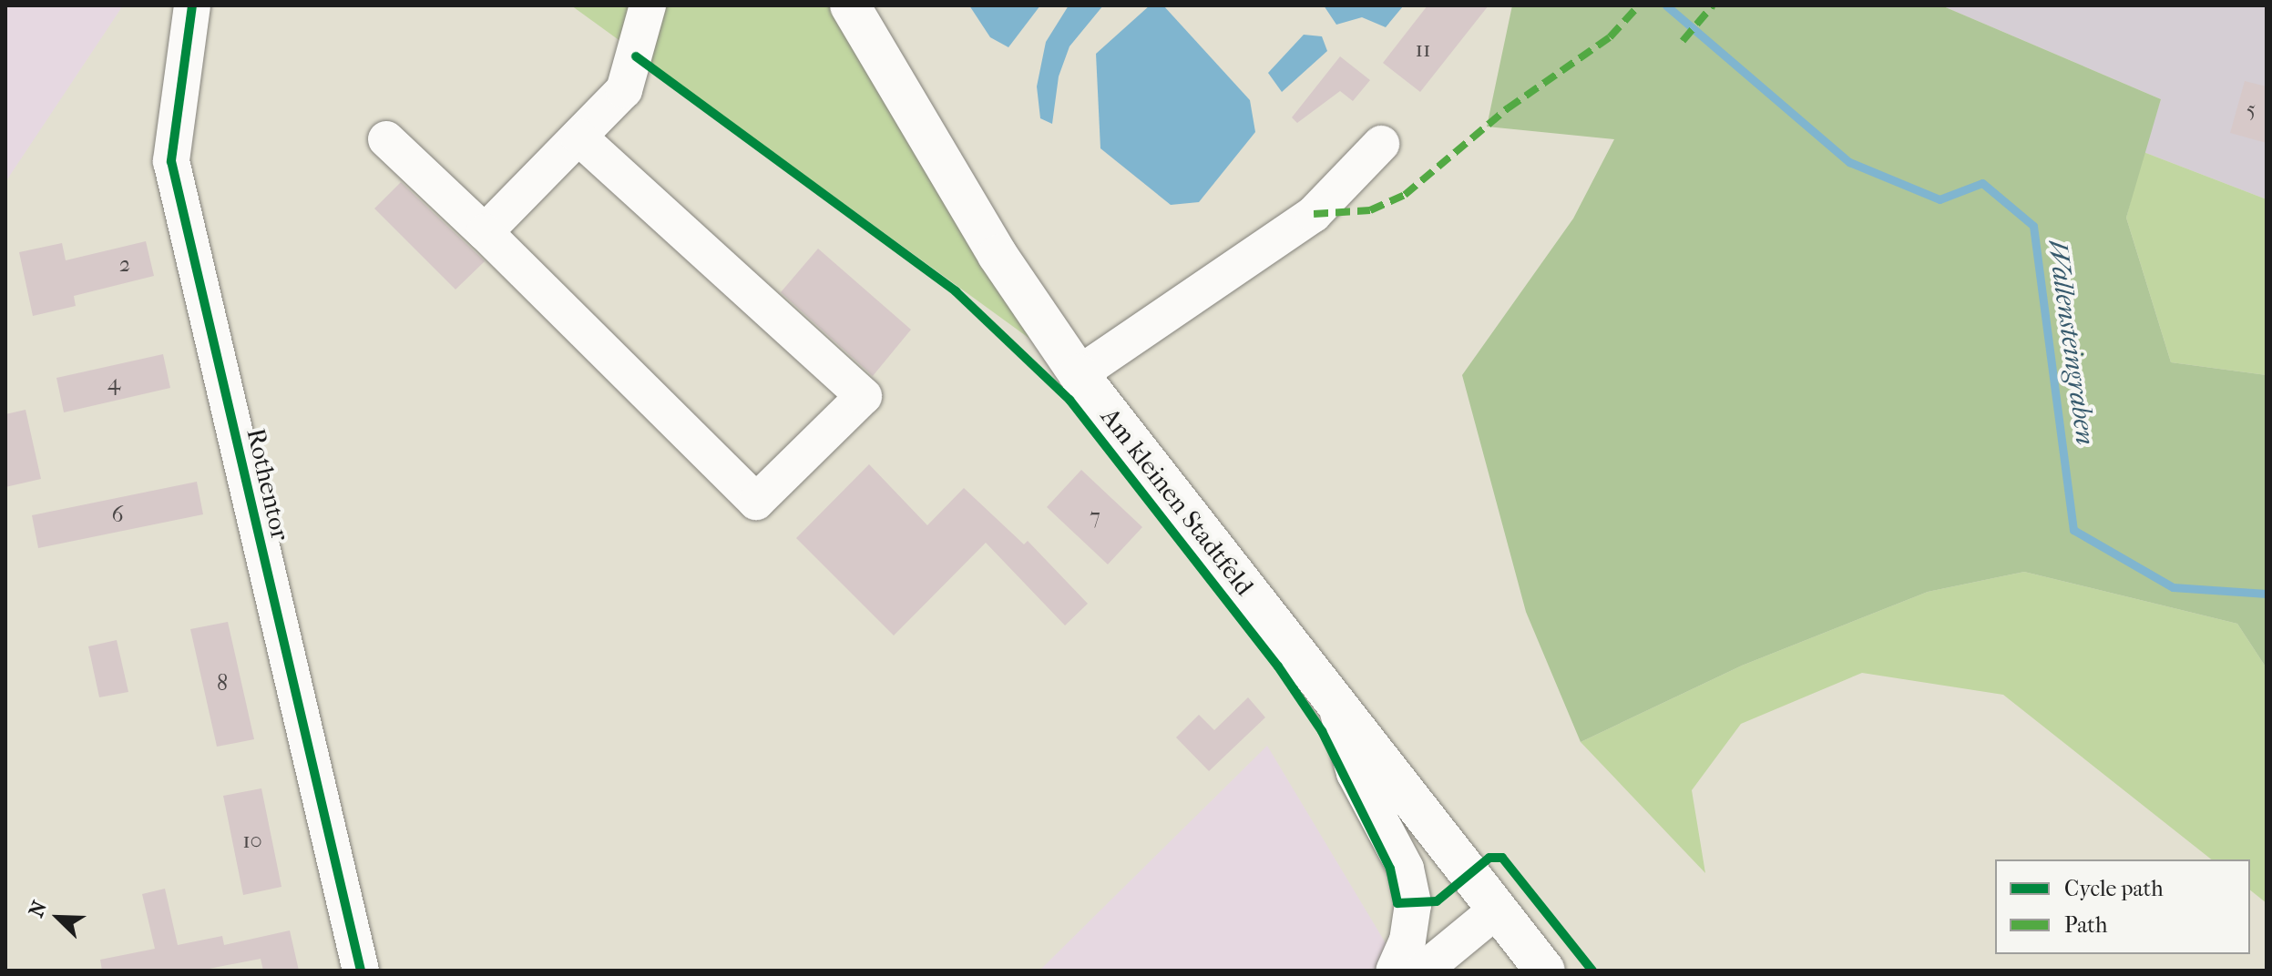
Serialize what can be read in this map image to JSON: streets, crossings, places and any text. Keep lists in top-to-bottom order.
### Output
{
  "streets": {
    "main road": ["Am kleinen Stadtfeld"],
    "street": ["Rothentor"]
  },
  "water": ["Wallensteingraben"],
  "house_numbers": [
    "11",
    "5",
    "2",
    "4",
    "6",
    "7",
    "8",
    "10"
  ],
  "legend": ["Cycle path", "Path"],
  "north": "top left"
}
